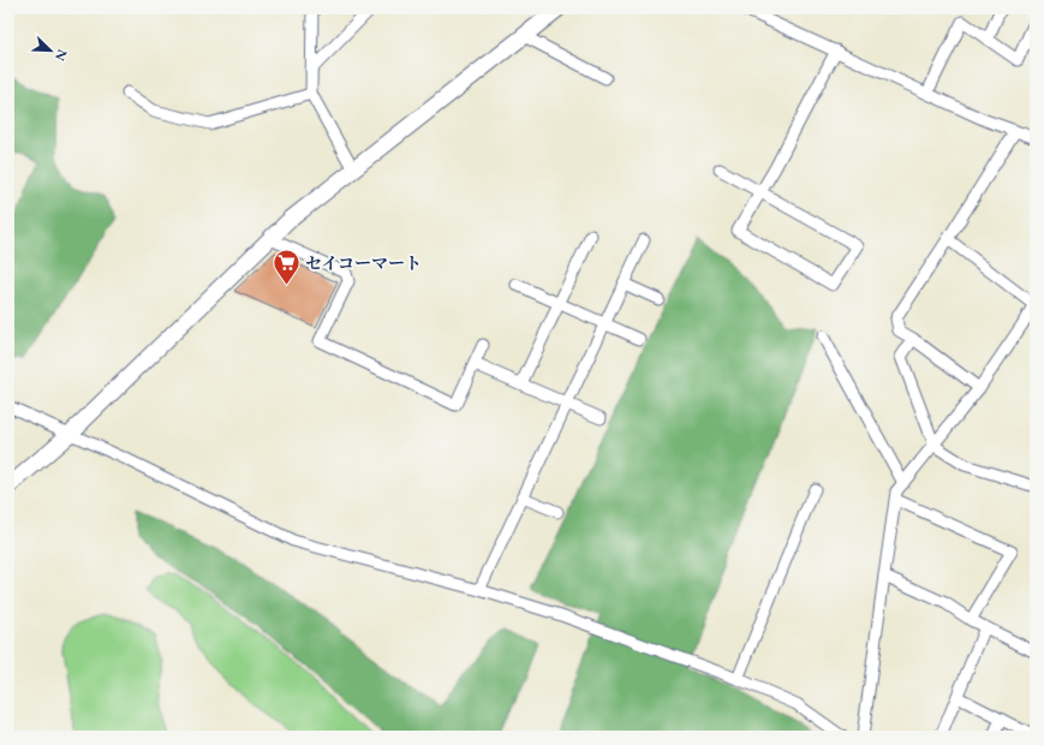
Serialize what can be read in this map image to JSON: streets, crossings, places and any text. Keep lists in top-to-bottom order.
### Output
{
  "places": {
    "supermarket": ["セイコーマート"]
  },
  "north": "bottom right"
}
